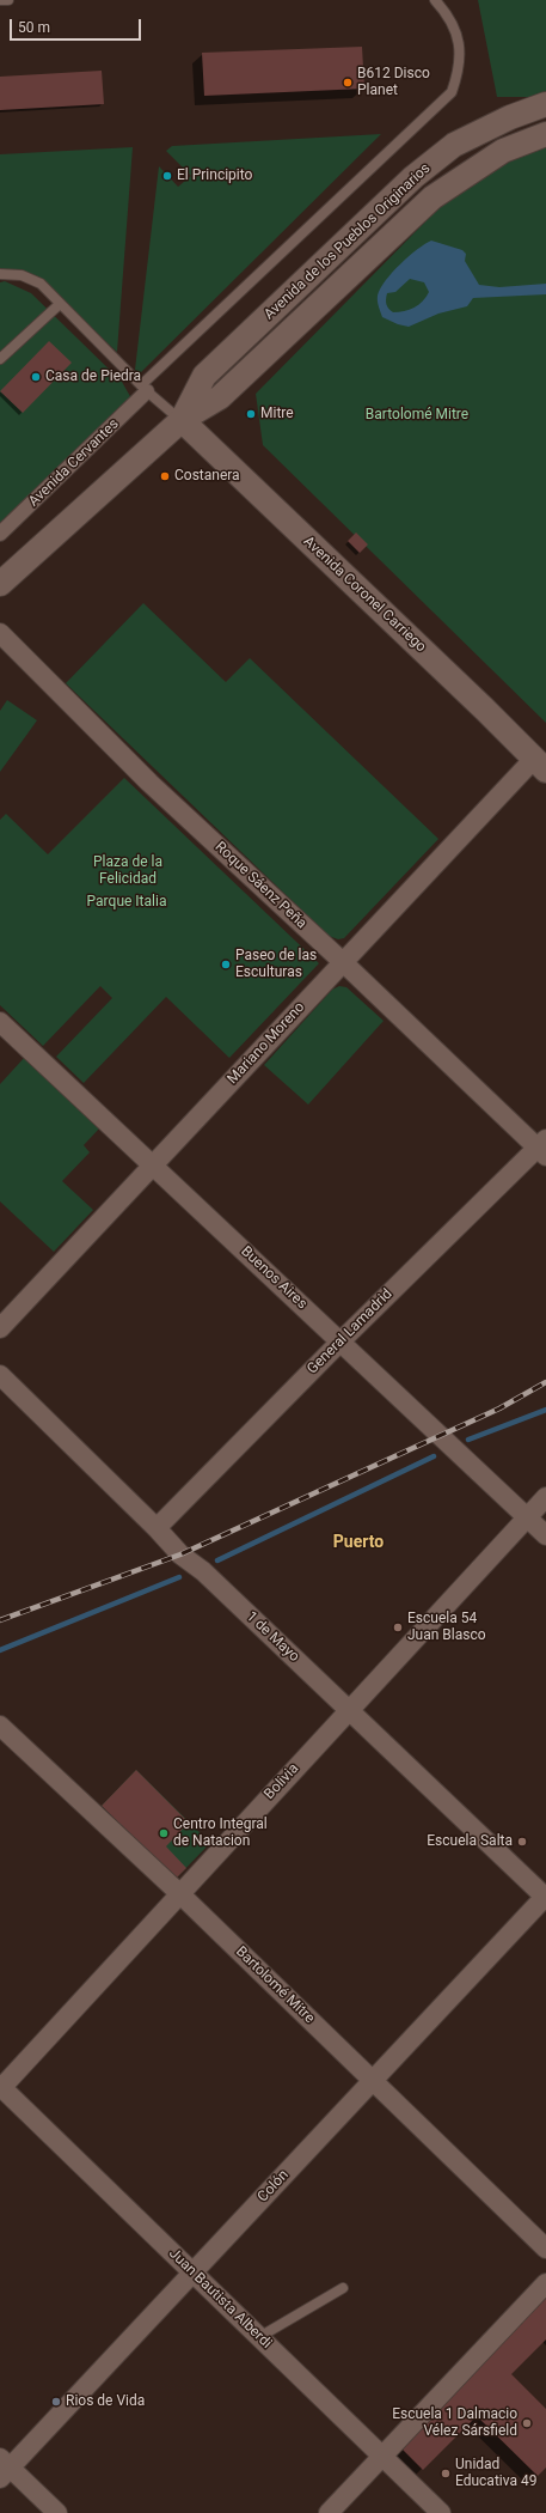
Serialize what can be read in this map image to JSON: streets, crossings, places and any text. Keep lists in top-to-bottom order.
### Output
{
  "streets": {
    "street": [
      "Avenida de los Pueblos Originarios",
      "Avenida Cervantes",
      "Avenida Coronel Carriego",
      "Roque Sáenz Peña",
      "Mariano Moreno",
      "Buenos Aires",
      "General Lamadrid",
      "1 de Mayo",
      "Bolivia",
      "Bartolomé Mitre",
      "Colón",
      "Juan Bautista Alberdi"
    ]
  },
  "crossings": [
    ["Avenida de los Pueblos Originarios", "Avenida Coronel Carriego"],
    ["Avenida Coronel Carriego", "Mariano Moreno"],
    ["Roque Sáenz Peña", "Mariano Moreno"],
    ["Roque Sáenz Peña", "General Lamadrid"],
    ["Mariano Moreno", "Buenos Aires"],
    ["Buenos Aires", "General Lamadrid"],
    ["Buenos Aires", "Bolivia"],
    ["General Lamadrid", "1 de Mayo"],
    ["1 de Mayo", "Bolivia"],
    ["1 de Mayo", "Colón"],
    ["Bolivia", "Bartolomé Mitre"],
    ["Bolivia", "Juan Bautista Alberdi"],
    ["Bartolomé Mitre", "Colón"],
    ["Colón", "Juan Bautista Alberdi"]
  ],
  "districts": ["Puerto"],
  "parks": ["Bartolomé Mitre", "Plaza de la Felicidad", "Parque Italia"],
  "places": [
    "B612 Disco Planet",
    "El Principito",
    "Casa de Piedra",
    "Mitre",
    "Costanera",
    "Paseo de las Esculturas",
    "Escuela 54 Juan Blasco",
    "Centro Integral de Natacion",
    "Escuela Salta",
    "Rios de Vida",
    "Escuela 1 Dalmacio Vélez Sársfield",
    "Unidad Educativa 49"
  ],
  "scale_bar": "50 m"
}
